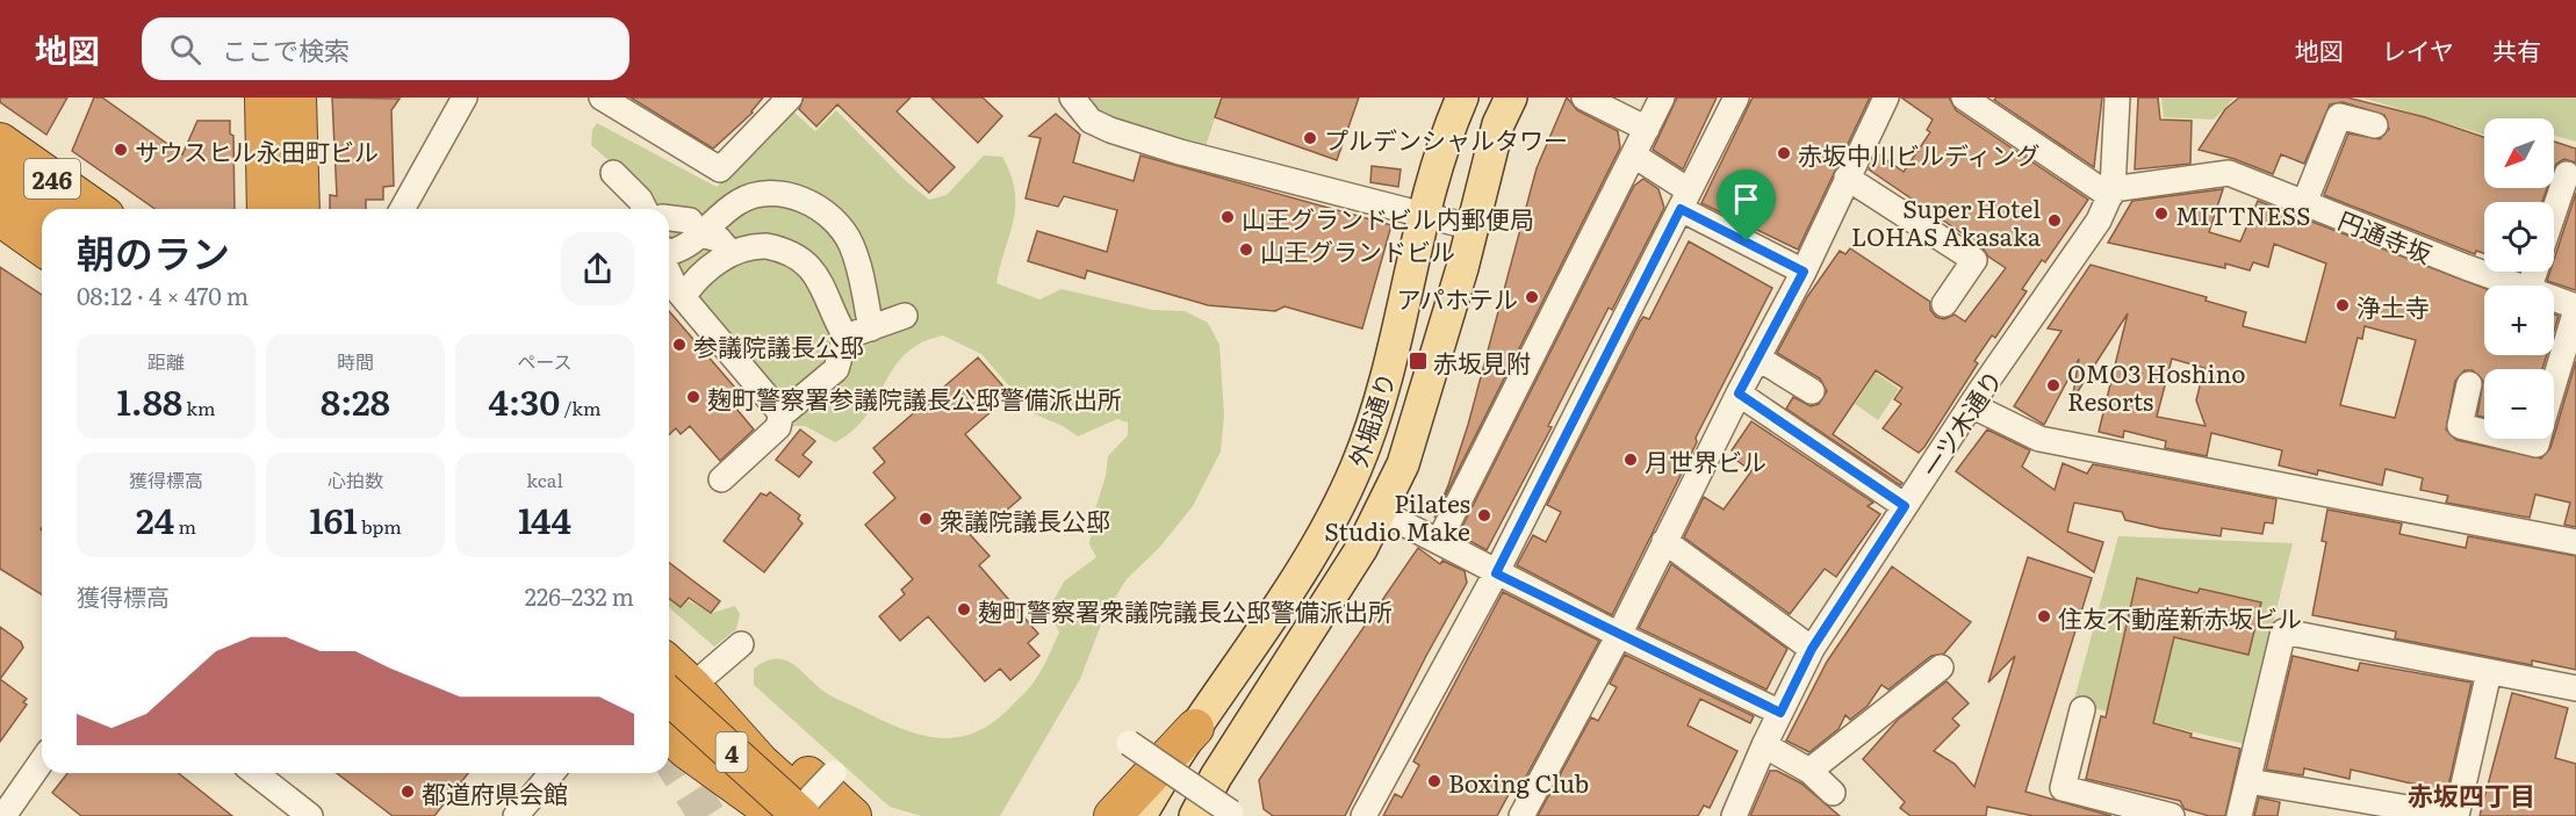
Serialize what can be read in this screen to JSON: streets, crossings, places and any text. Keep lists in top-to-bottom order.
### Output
{
  "streets": {
    "highway": ["246", "4"],
    "main road": ["外堀通り"],
    "street": ["円通寺坂", "一ツ木通り"]
  },
  "crossings": [
    ["円通寺坂", "一ツ木通り"]
  ],
  "districts": ["赤坂四丁目"],
  "places": {
    "other": [
      "プルデンシャルタワー",
      "サウスヒル永田町ビル",
      "赤坂中川ビルディング",
      "MITTNESS",
      "山王グランドビル内郵便局",
      "Super Hotel LOHAS Akasaka",
      "山王グランドビル",
      "アパホテル",
      "浄土寺",
      "参議院議長公邸",
      "OMO3 Hoshino Resorts",
      "麹町警察署参議院議長公邸警備派出所",
      "月世界ビル",
      "Pilates Studio Make",
      "衆議院議長公邸",
      "麹町警察署衆議院議長公邸警備派出所",
      "住友不動産新赤坂ビル",
      "Boxing Club",
      "都道府県会館"
    ],
    "transit": ["赤坂見附"]
  },
  "north": "bottom left",
  "page": {
    "header": "地図",
    "search": "ここで検索",
    "nav": ["地図", "レイヤ", "共有"],
    "map_buttons": ["+", "−"],
    "heading": ["朝のラン", "08:12 · 4 × 470 m"],
    "stats": [
      ["距離", "1.88 km"],
      ["時間", "8:28"],
      ["ペース", "4:30 /km"],
      ["獲得標高", "24 m"],
      ["心拍数", "161 bpm"],
      ["kcal", "144"]
    ],
    "chart": ["獲得標高", "226–232 m"]
  }
}
